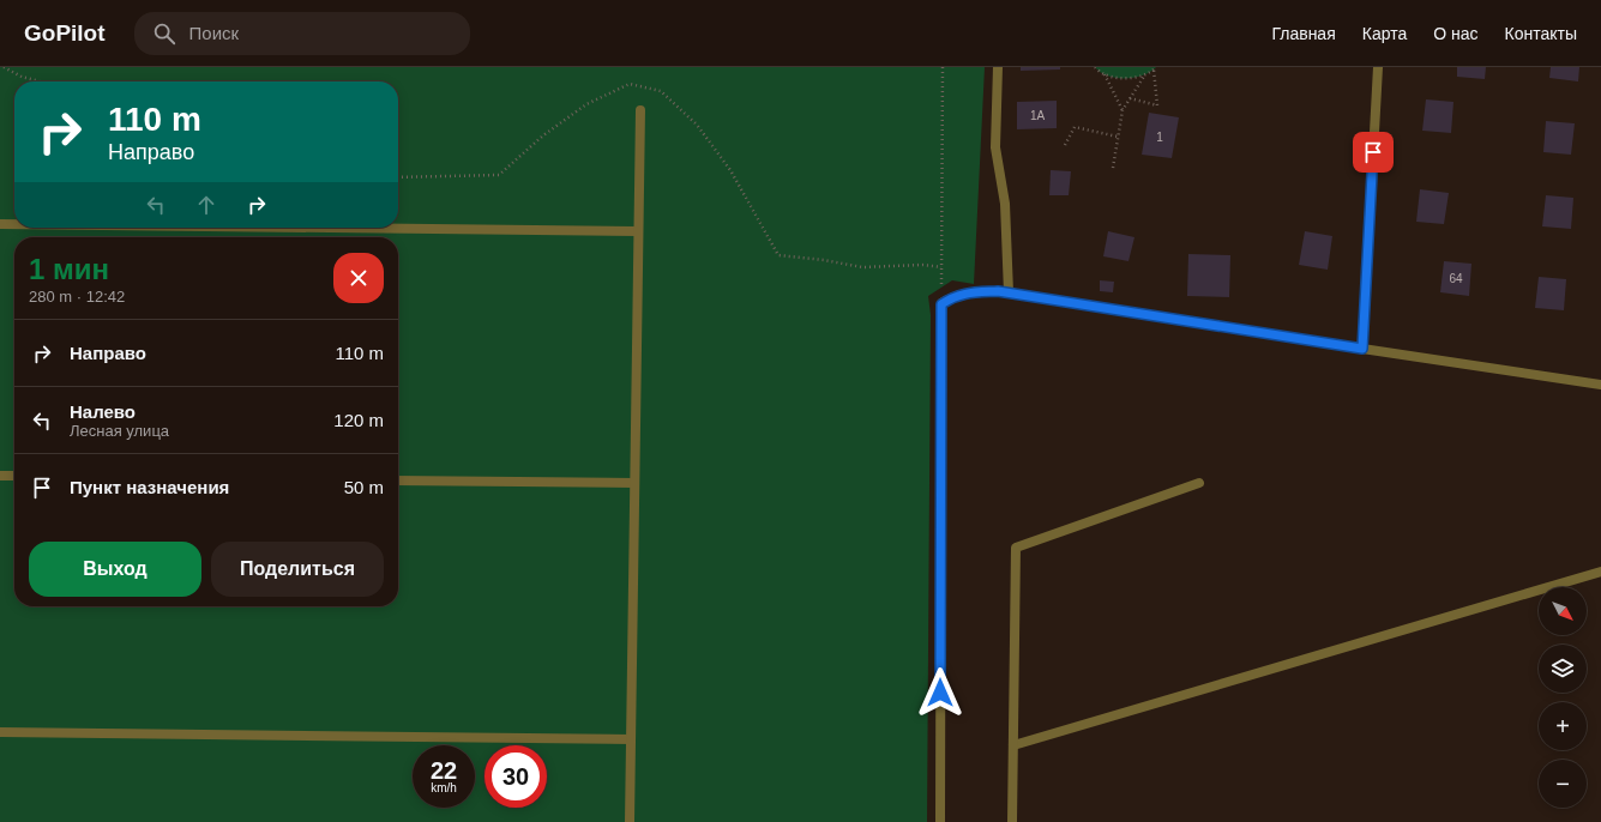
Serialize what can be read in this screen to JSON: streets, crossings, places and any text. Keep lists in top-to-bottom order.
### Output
{
  "house_numbers": ["1А", "1", "64"],
  "north": "bottom right",
  "page": {
    "header": "GoPilot",
    "search": "Поиск",
    "nav": [
      "Главная",
      "Карта",
      "О нас",
      "Контакты"
    ],
    "turn": ["110 m", "Направо"],
    "heading": ["1 мин", "280 m · 12:42"],
    "list": [
      {
        "name": "Направо",
        "value": "110 m"
      },
      {
        "name": "Налево",
        "note": "Лесная улица",
        "value": "120 m"
      },
      {
        "name": "Пункт назначения",
        "value": "50 m"
      }
    ],
    "buttons": ["Выход", "Поделиться"],
    "map_buttons": ["+", "−"],
    "speed": "22 km/h",
    "limit": "30"
  }
}
